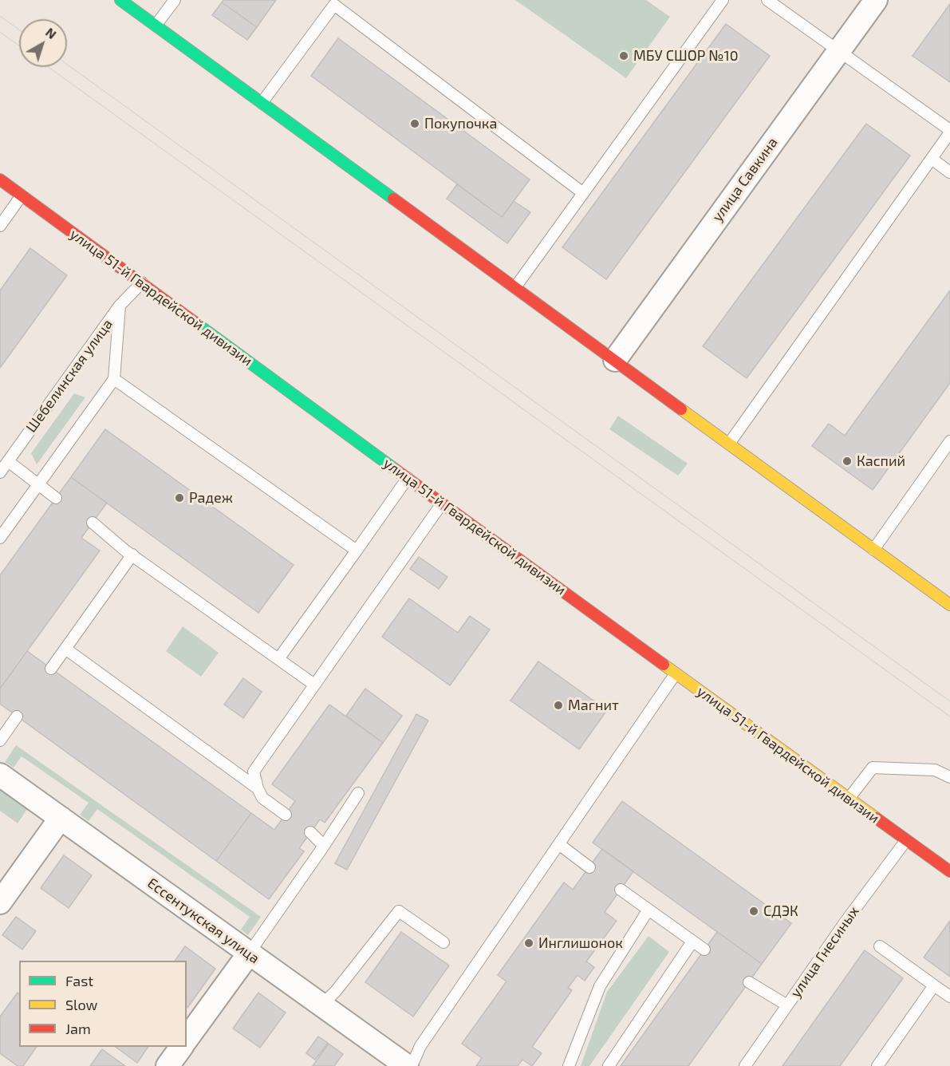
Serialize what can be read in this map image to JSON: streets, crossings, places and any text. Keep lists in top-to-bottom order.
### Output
{
  "streets": {
    "main road": ["улица 51-й Гвардейской дивизии"],
    "street": ["улица Савкина", "Ессентукская улица"],
    "lane": ["Шебелинская улица", "улица Гнесиных"]
  },
  "crossings": [
    ["улица 51-й Гвардейской дивизии", "Шебелинская улица"],
    ["улица 51-й Гвардейской дивизии", "улица Гнесиных"]
  ],
  "places": [
    "МБУ СШОР №10",
    "Покупочка",
    "Каспий",
    "Радеж",
    "Магнит",
    "СДЭК",
    "Инглишонок"
  ],
  "legend": ["Fast", "Slow", "Jam"],
  "north": "top right"
}
